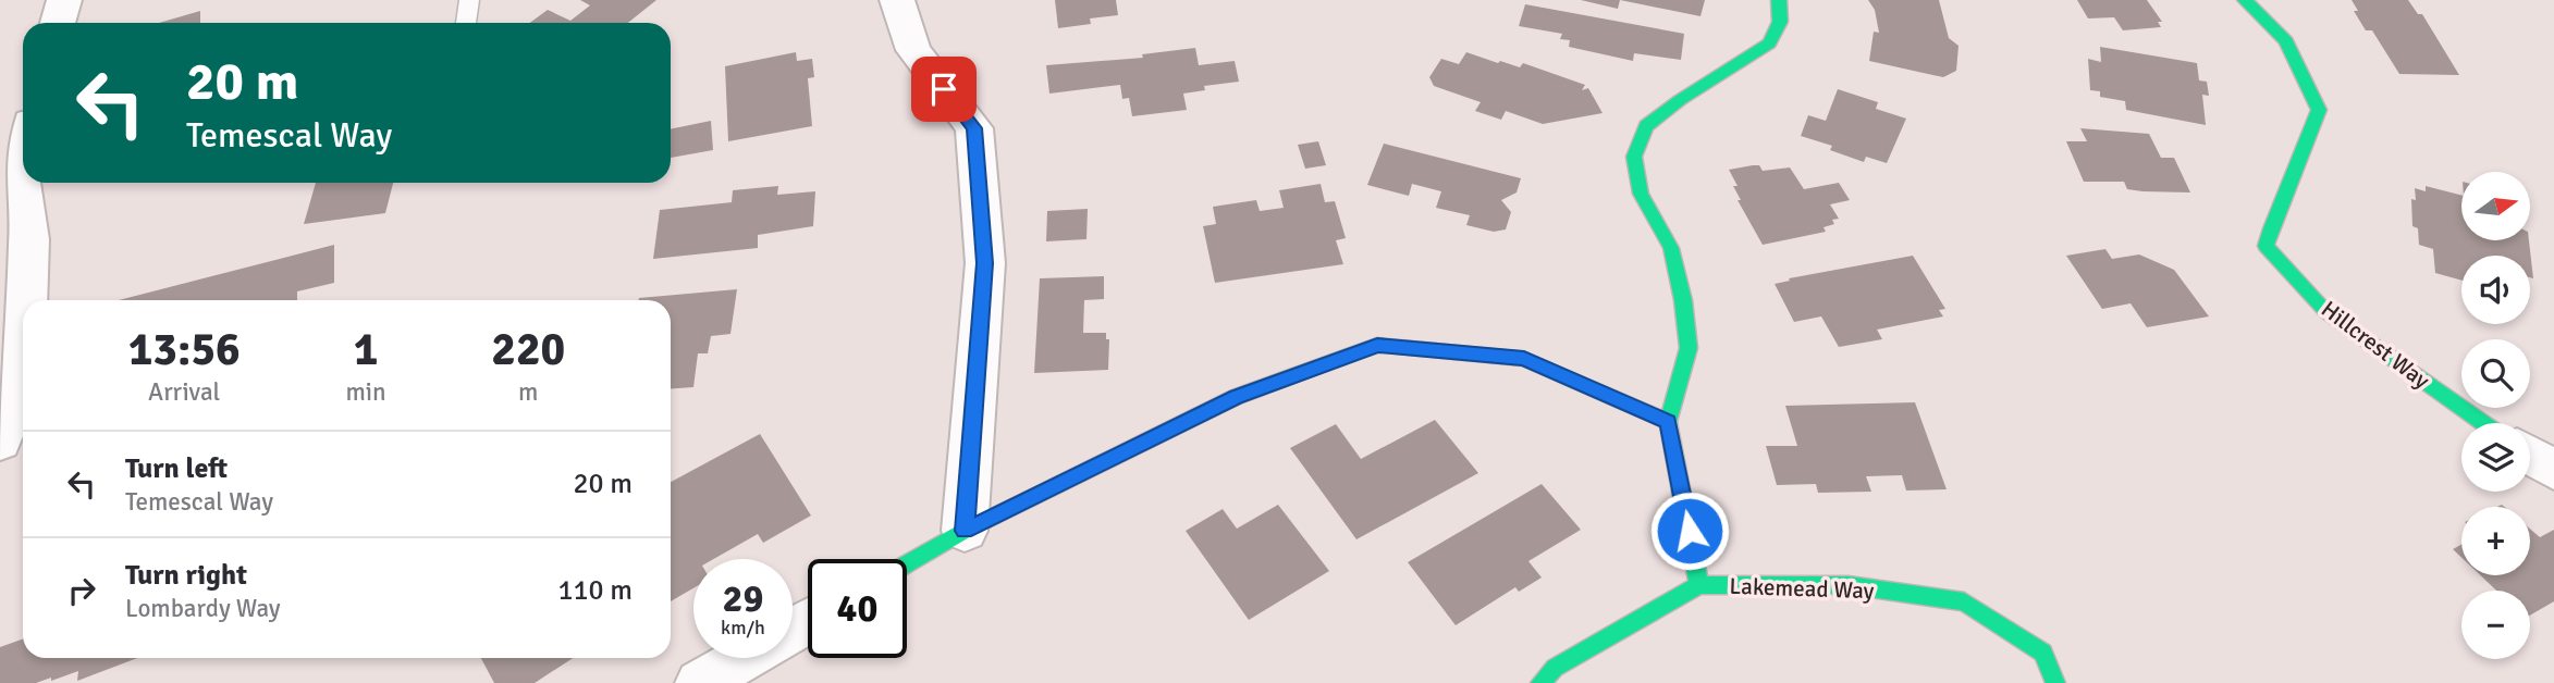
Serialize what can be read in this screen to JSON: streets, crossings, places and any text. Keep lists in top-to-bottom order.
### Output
{
  "streets": {
    "street": ["Hillcrest Way", "Lakemead Way"]
  },
  "north": "right",
  "page": {
    "turn": ["20 m", "Temescal Way"],
    "map_buttons": ["+", "−"],
    "eta": [
      "13:56",
      "Arrival",
      "1",
      "min",
      "220",
      "m"
    ],
    "list": [
      {
        "name": "Turn left",
        "note": "Temescal Way",
        "value": "20 m"
      },
      {
        "name": "Turn right",
        "note": "Lombardy Way",
        "value": "110 m"
      }
    ],
    "speed": "29 km/h",
    "limit": "40"
  }
}
